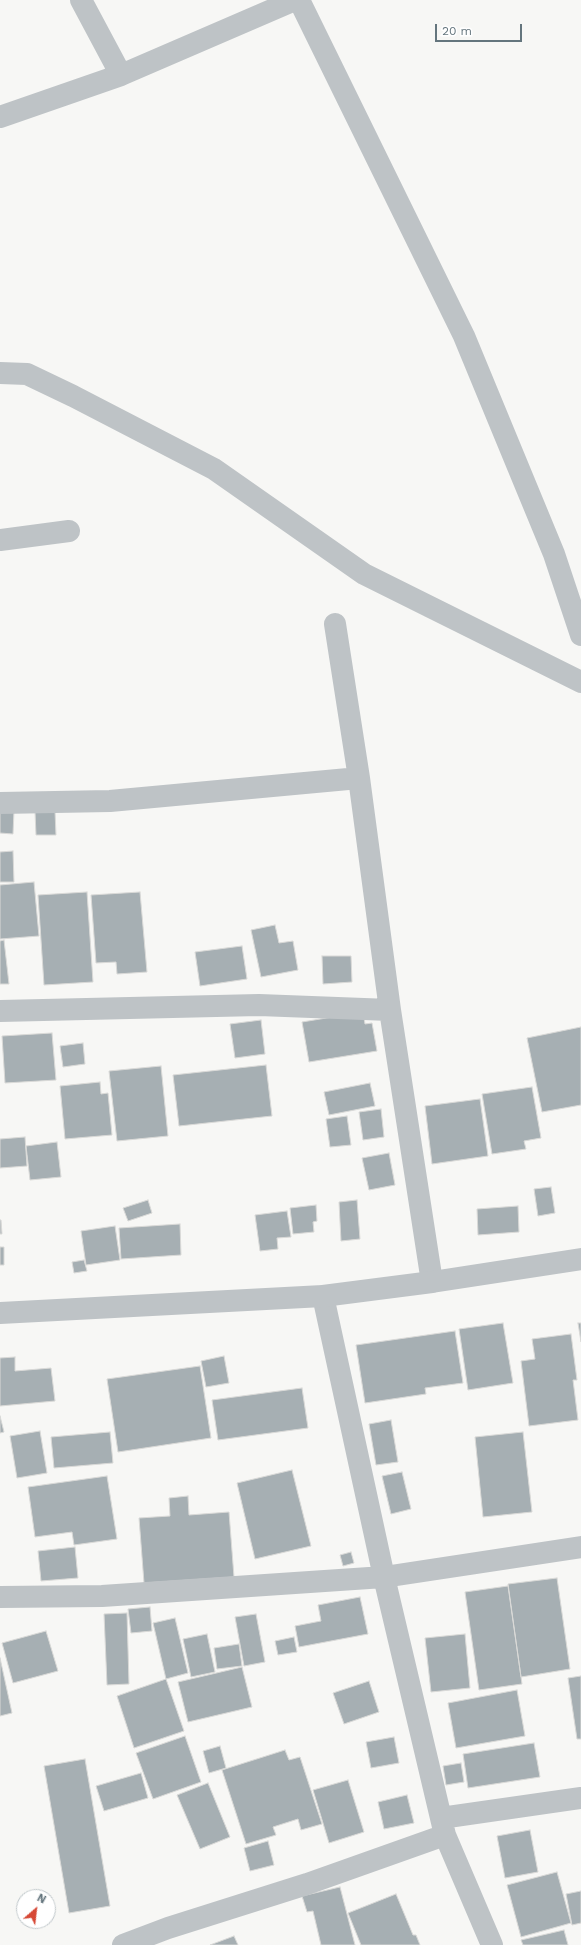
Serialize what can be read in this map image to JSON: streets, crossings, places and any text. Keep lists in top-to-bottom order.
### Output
{
  "scale_bar": "20 m",
  "north": "top right"
}
